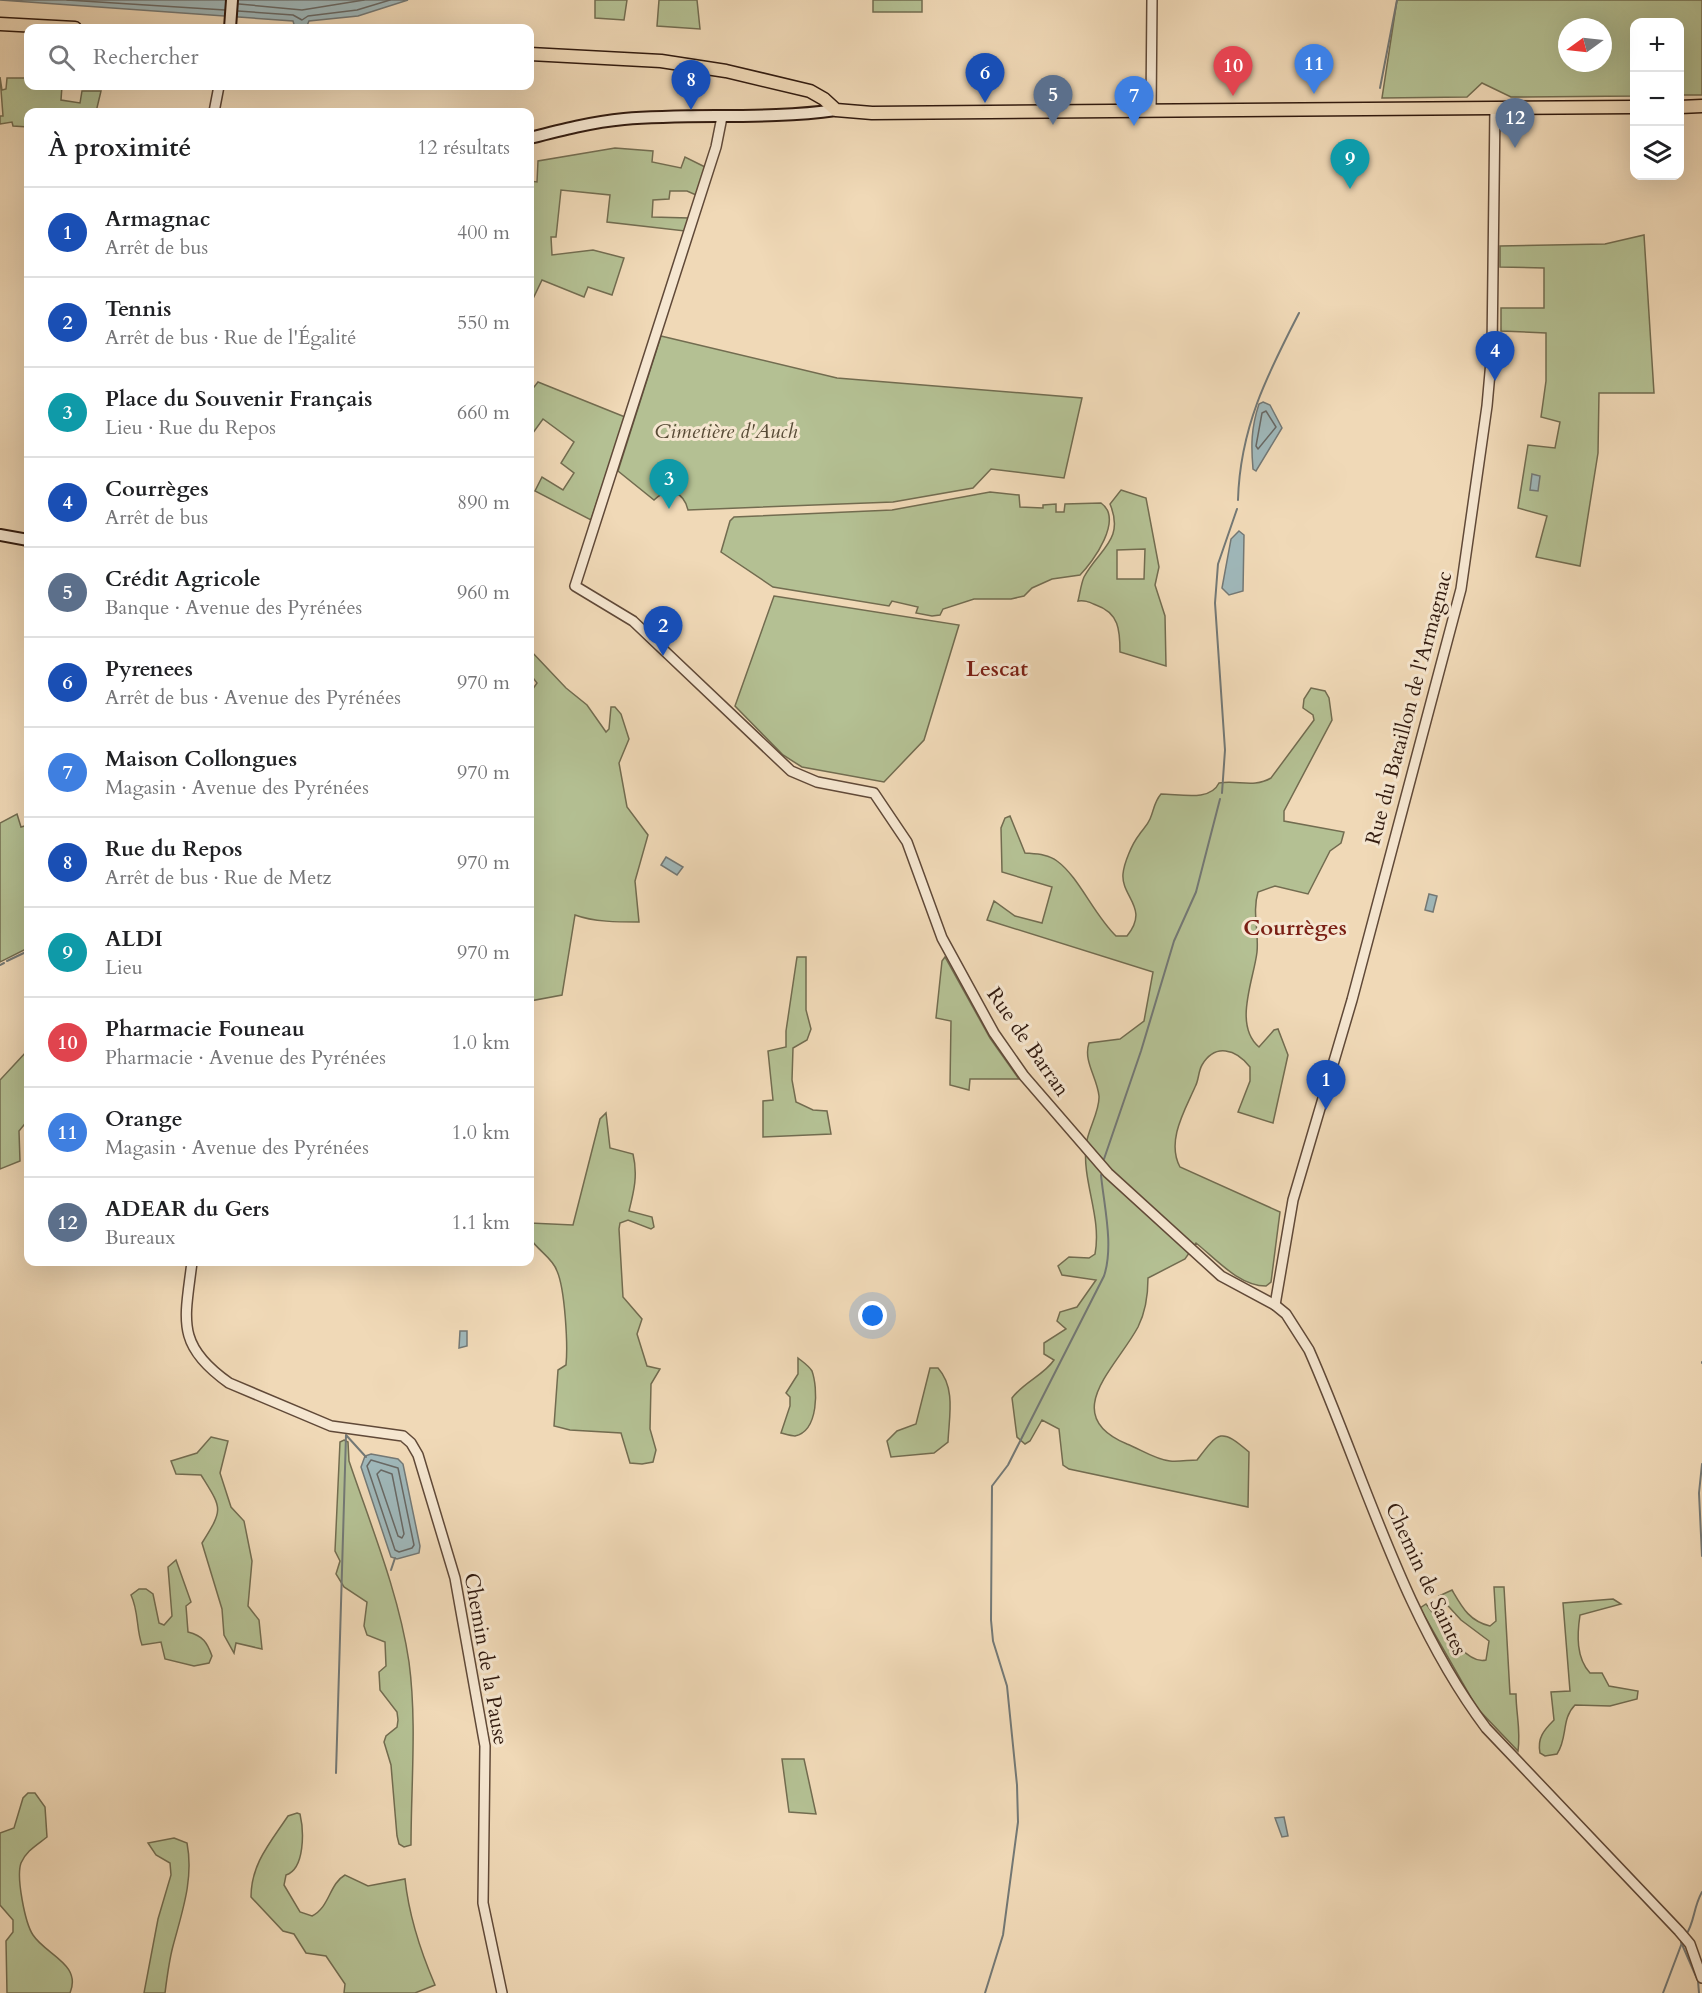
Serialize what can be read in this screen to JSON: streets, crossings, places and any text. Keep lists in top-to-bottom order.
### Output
{
  "streets": {
    "street": [
      "Rue du Bataillon de l'Armagnac",
      "Rue de Barran",
      "Chemin de Saintes",
      "Chemin de la Pause"
    ]
  },
  "crossings": [
    ["Rue du Bataillon de l'Armagnac", "Rue de Barran"],
    ["Rue du Bataillon de l'Armagnac", "Chemin de Saintes"],
    ["Rue de Barran", "Chemin de Saintes"]
  ],
  "districts": ["Lescat", "Courrèges"],
  "parks": ["Cimetière d'Auch"],
  "north": "left",
  "page": {
    "map_buttons": ["+", "−"],
    "search": "Rechercher",
    "pins": [
      "11",
      "10",
      "6",
      "8",
      "5",
      "7",
      "12",
      "9",
      "4",
      "3",
      "2",
      "1"
    ],
    "heading": ["À proximité", "12 résultats"],
    "list": [
      {
        "mark": "1",
        "name": "Armagnac",
        "note": "Arrêt de bus",
        "value": "400 m"
      },
      {
        "mark": "2",
        "name": "Tennis",
        "note": "Arrêt de bus · Rue de l'Égalité",
        "value": "550 m"
      },
      {
        "mark": "3",
        "name": "Place du Souvenir Français",
        "note": "Lieu · Rue du Repos",
        "value": "660 m"
      },
      {
        "mark": "4",
        "name": "Courrèges",
        "note": "Arrêt de bus",
        "value": "890 m"
      },
      {
        "mark": "5",
        "name": "Crédit Agricole",
        "note": "Banque · Avenue des Pyrénées",
        "value": "960 m"
      },
      {
        "mark": "6",
        "name": "Pyrenees",
        "note": "Arrêt de bus · Avenue des Pyrénées",
        "value": "970 m"
      },
      {
        "mark": "7",
        "name": "Maison Collongues",
        "note": "Magasin · Avenue des Pyrénées",
        "value": "970 m"
      },
      {
        "mark": "8",
        "name": "Rue du Repos",
        "note": "Arrêt de bus · Rue de Metz",
        "value": "970 m"
      },
      {
        "mark": "9",
        "name": "ALDI",
        "note": "Lieu",
        "value": "970 m"
      },
      {
        "mark": "10",
        "name": "Pharmacie Founeau",
        "note": "Pharmacie · Avenue des Pyrénées",
        "value": "1.0 km"
      },
      {
        "mark": "11",
        "name": "Orange",
        "note": "Magasin · Avenue des Pyrénées",
        "value": "1.0 km"
      },
      {
        "mark": "12",
        "name": "ADEAR du Gers",
        "note": "Bureaux",
        "value": "1.1 km"
      }
    ]
  }
}
